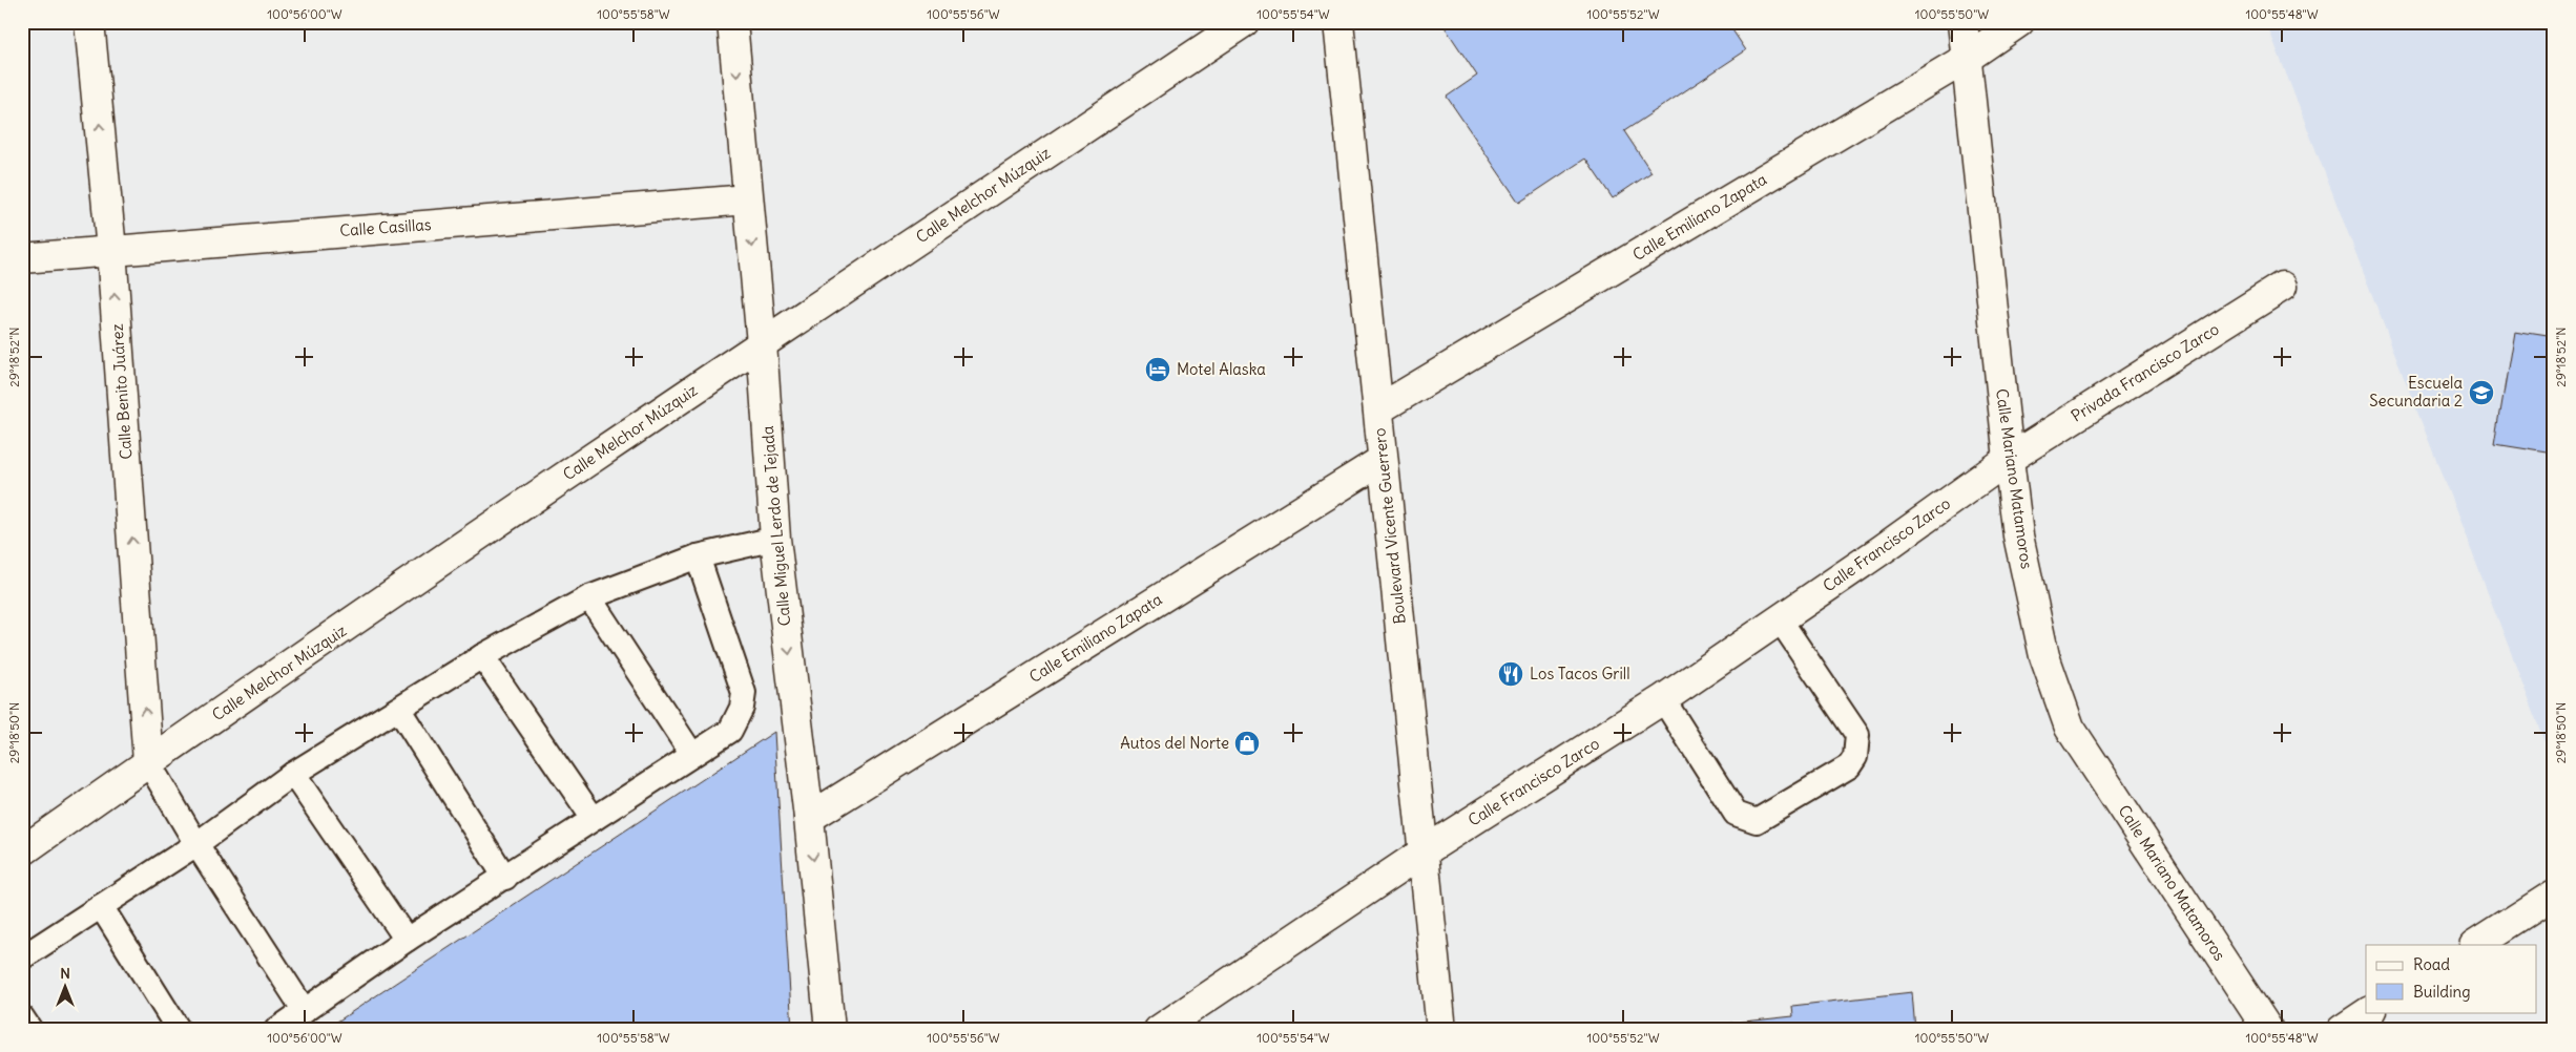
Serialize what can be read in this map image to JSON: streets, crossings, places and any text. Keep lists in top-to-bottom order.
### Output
{
  "streets": {
    "street": [
      "Calle Melchor Múzquiz",
      "Calle Emiliano Zapata",
      "Calle Casillas",
      "Privada Francisco Zarco",
      "Calle Benito Juárez",
      "Calle Mariano Matamoros",
      "Calle Miguel Lerdo de Tejada",
      "Boulevard Vicente Guerrero",
      "Calle Francisco Zarco"
    ]
  },
  "crossings": [
    ["Calle Melchor Múzquiz", "Calle Benito Juárez"],
    ["Calle Melchor Múzquiz", "Calle Miguel Lerdo de Tejada"],
    ["Calle Emiliano Zapata", "Calle Mariano Matamoros"],
    ["Calle Emiliano Zapata", "Calle Miguel Lerdo de Tejada"],
    ["Calle Emiliano Zapata", "Boulevard Vicente Guerrero"],
    ["Calle Casillas", "Calle Benito Juárez"],
    ["Calle Casillas", "Calle Miguel Lerdo de Tejada"],
    ["Privada Francisco Zarco", "Calle Mariano Matamoros"],
    ["Privada Francisco Zarco", "Calle Francisco Zarco"],
    ["Calle Mariano Matamoros", "Calle Francisco Zarco"],
    ["Boulevard Vicente Guerrero", "Calle Francisco Zarco"]
  ],
  "one_way": ["Calle Benito Juárez", "Calle Miguel Lerdo de Tejada"],
  "places": {
    "hotel": ["Motel Alaska"],
    "school or university": ["Escuela Secundaria 2"],
    "restaurant": ["Los Tacos Grill"],
    "shop": ["Autos del Norte"]
  },
  "legend": ["Road", "Building"],
  "north": "top",
  "coordinates": [
    "100°56'00\"W",
    "100°55'58\"W",
    "100°55'56\"W",
    "100°55'54\"W",
    "100°55'52\"W",
    "100°55'50\"W",
    "100°55'48\"W",
    "29°18'52\"N",
    "29°18'50\"N"
  ]
}
